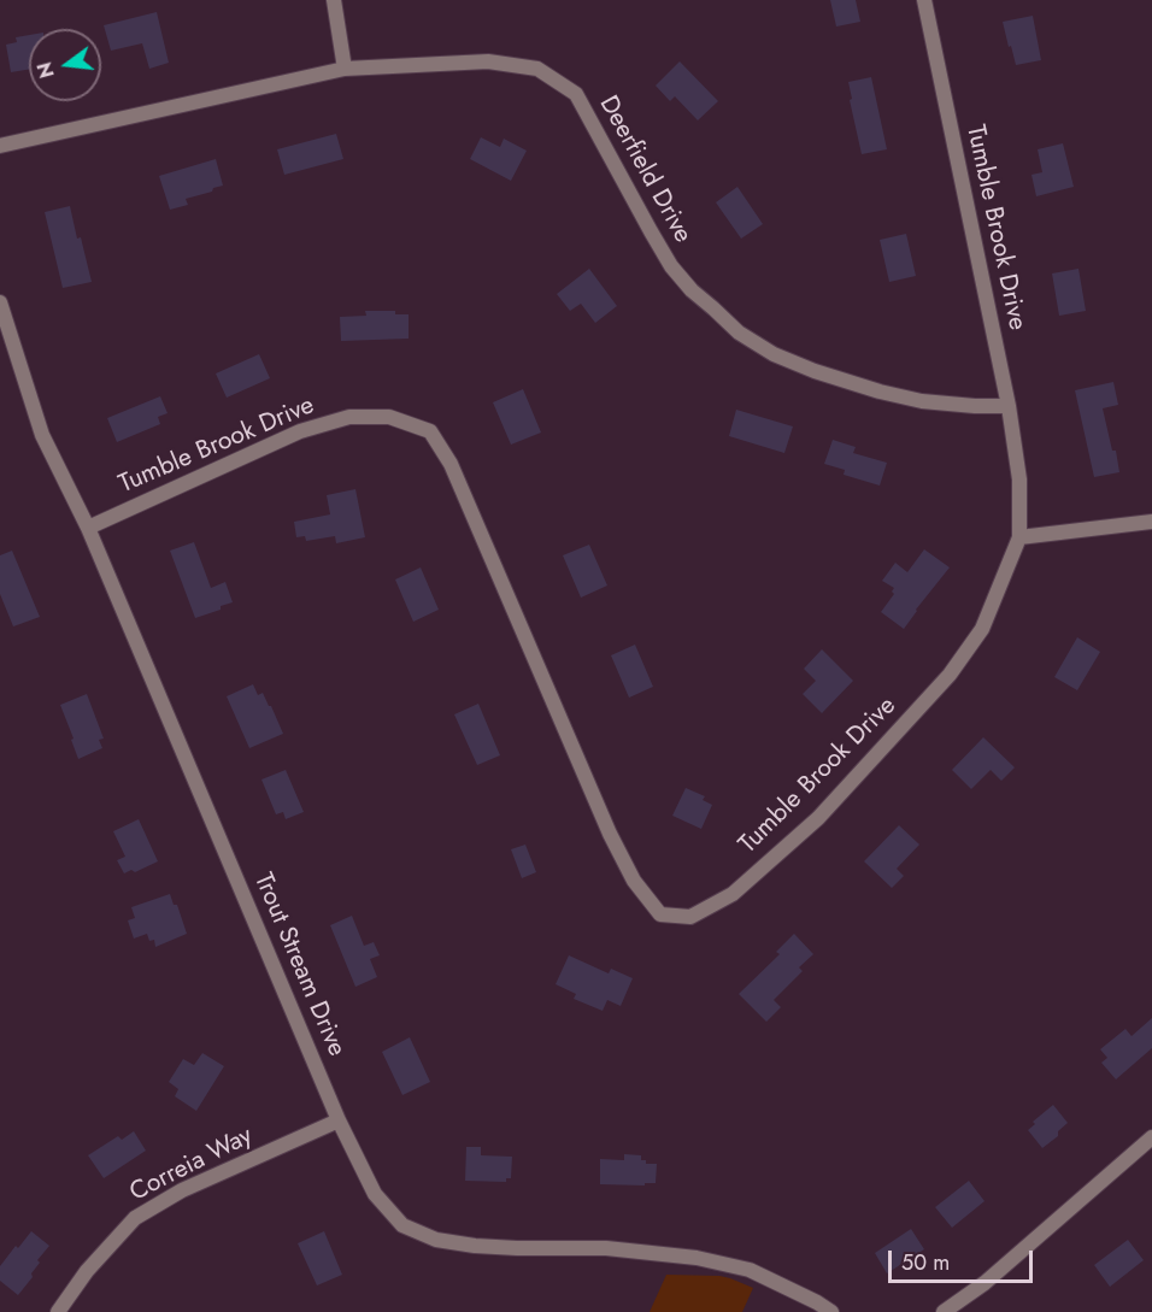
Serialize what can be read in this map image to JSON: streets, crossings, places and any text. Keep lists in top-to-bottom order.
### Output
{
  "streets": {
    "street": [
      "Deerfield Drive",
      "Tumble Brook Drive",
      "Trout Stream Drive",
      "Correia Way"
    ]
  },
  "crossings": [
    ["Deerfield Drive", "Tumble Brook Drive"],
    ["Tumble Brook Drive", "Trout Stream Drive"],
    ["Trout Stream Drive", "Correia Way"]
  ],
  "scale_bar": "50 m",
  "north": "left"
}
